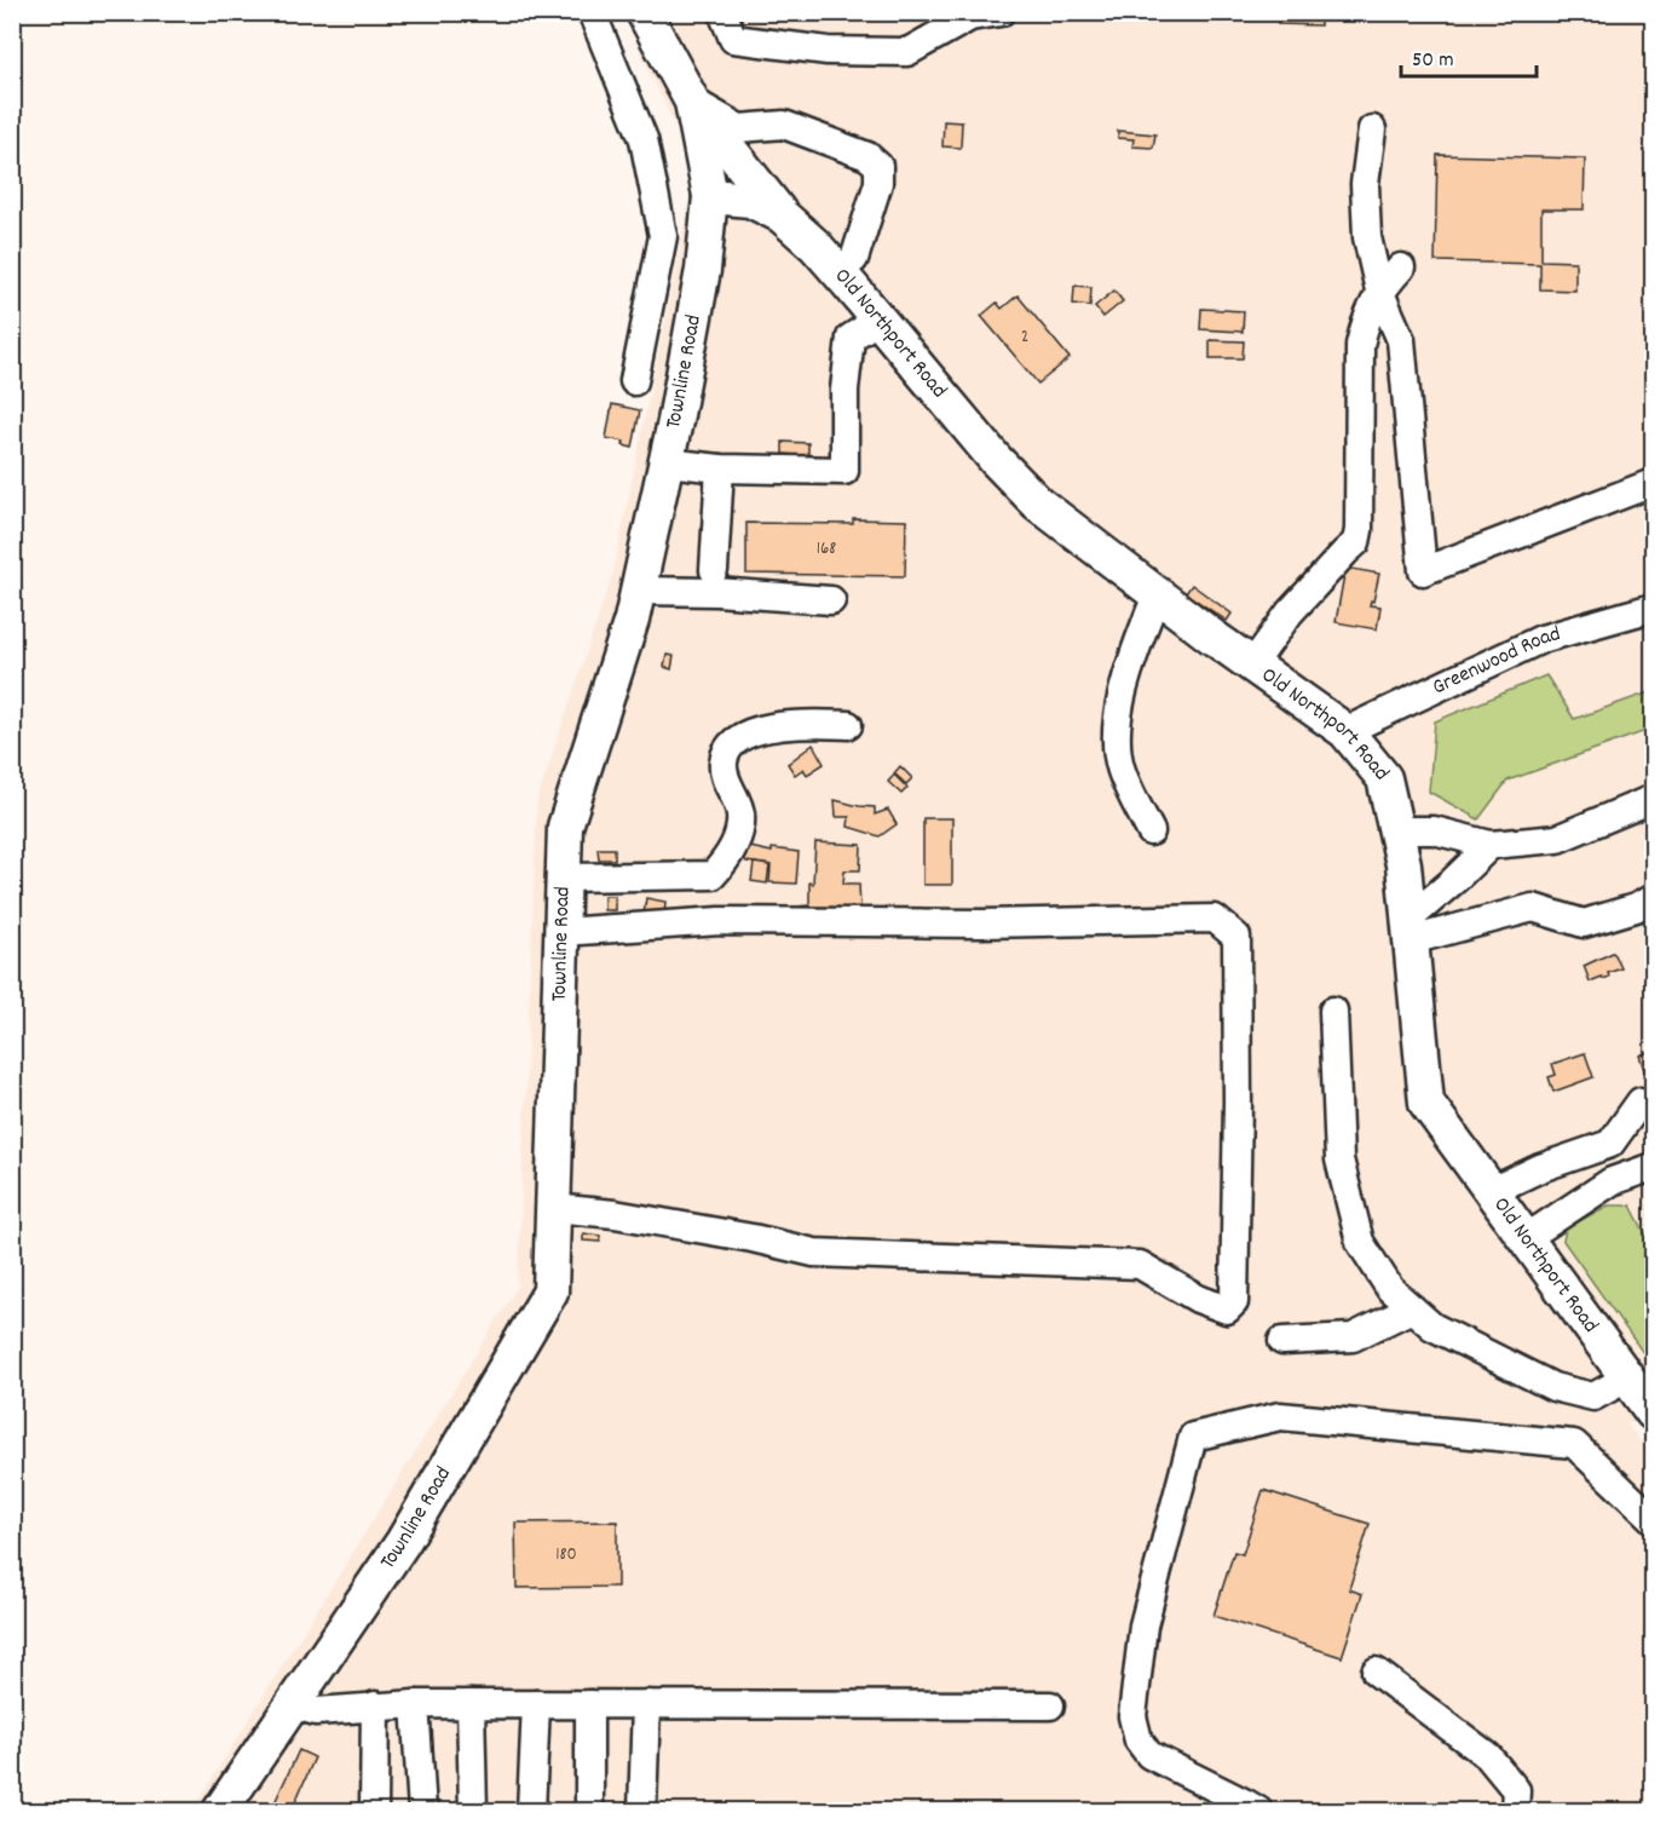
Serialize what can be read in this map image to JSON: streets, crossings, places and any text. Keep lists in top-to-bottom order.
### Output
{
  "streets": {
    "main road": ["Old Northport Road", "Townline Road"],
    "street": ["Greenwood Road"]
  },
  "crossings": [
    ["Old Northport Road", "Townline Road"],
    ["Old Northport Road", "Greenwood Road"]
  ],
  "house_numbers": ["2", "168", "180"],
  "scale_bar": "50 m"
}
